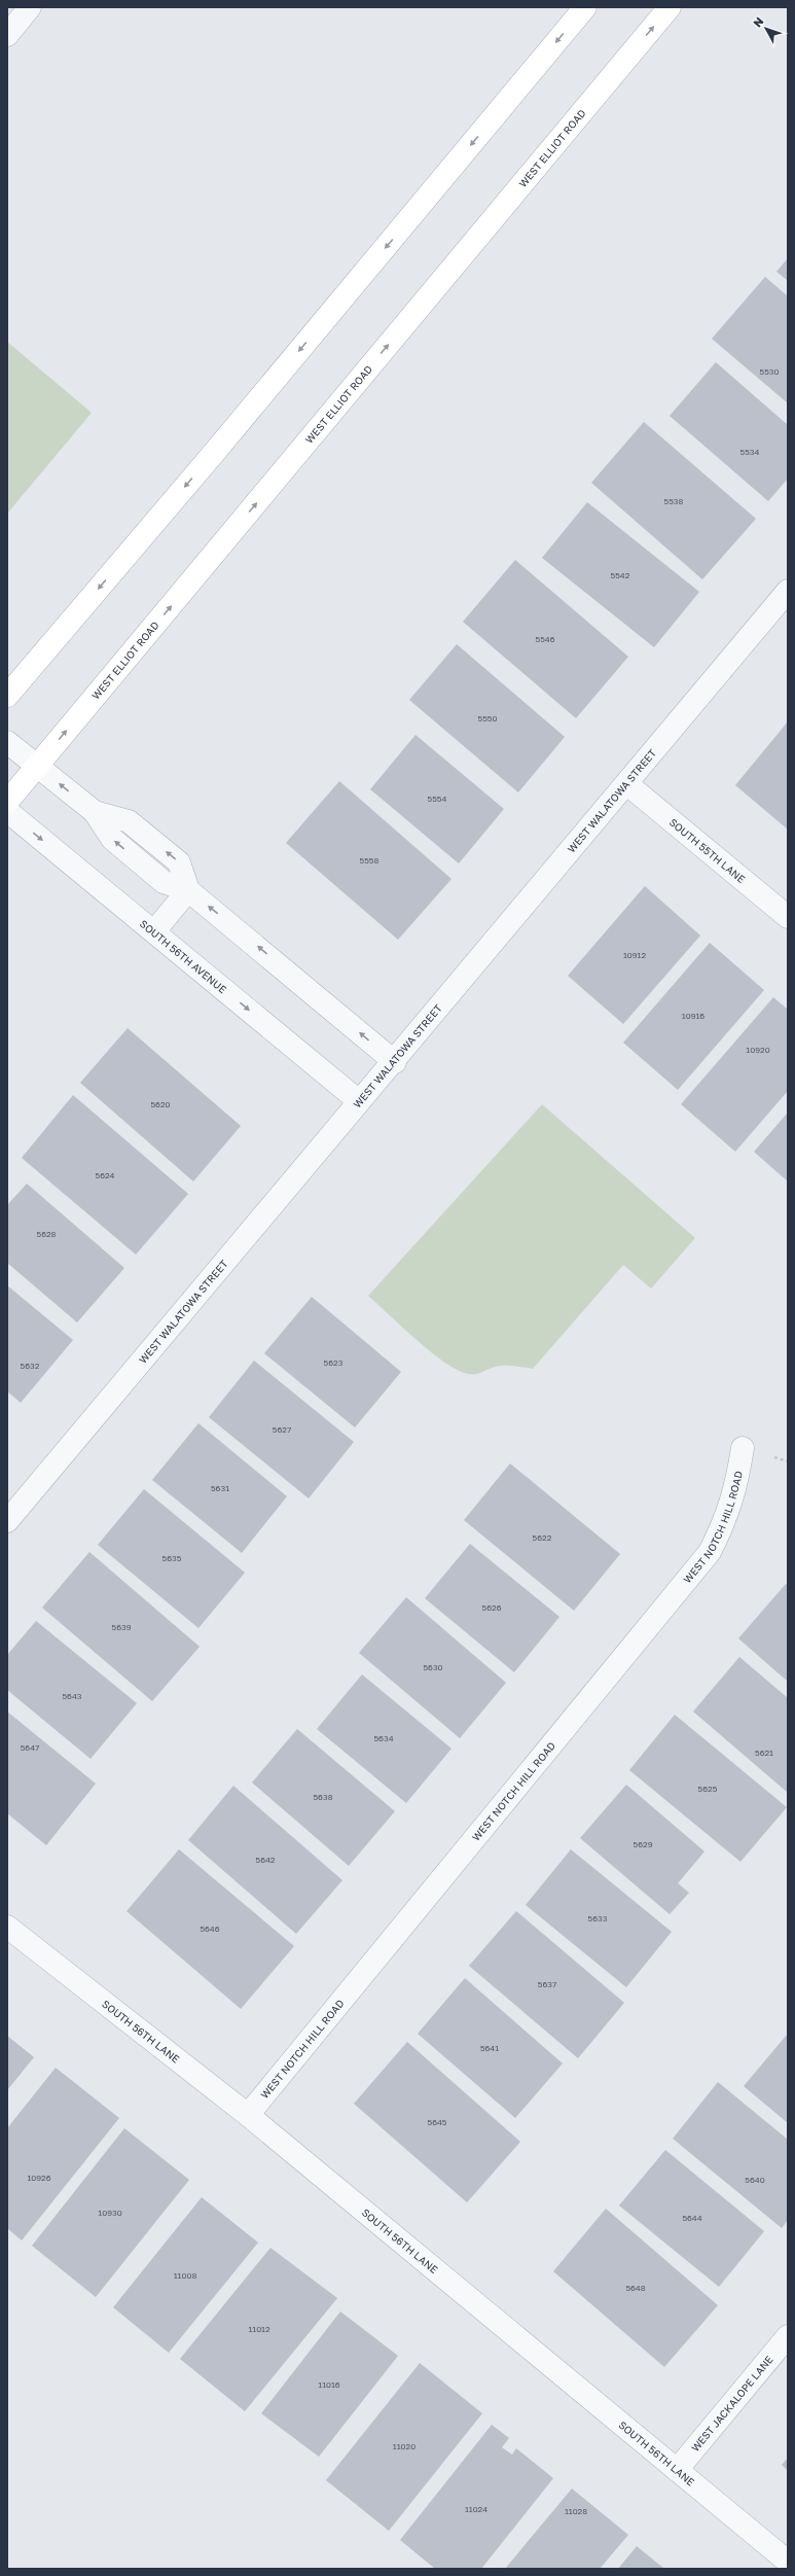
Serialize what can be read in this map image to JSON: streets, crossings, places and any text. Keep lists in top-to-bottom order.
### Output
{
  "streets": {
    "main road": ["WEST ELLIOT ROAD"],
    "street": [
      "WEST WALATOWA STREET",
      "SOUTH 55TH LANE",
      "SOUTH 56TH AVENUE",
      "WEST NOTCH HILL ROAD",
      "SOUTH 56TH LANE",
      "WEST JACKALOPE LANE"
    ]
  },
  "crossings": [
    ["WEST WALATOWA STREET", "SOUTH 55TH LANE"],
    ["WEST WALATOWA STREET", "SOUTH 56TH AVENUE"],
    ["WEST NOTCH HILL ROAD", "SOUTH 56TH LANE"],
    ["SOUTH 56TH LANE", "WEST JACKALOPE LANE"]
  ],
  "house_numbers": [
    "5530",
    "5534",
    "5538",
    "5542",
    "5546",
    "5550",
    "5554",
    "5558",
    "10912",
    "10916",
    "10920",
    "5620",
    "5624",
    "5628",
    "5623",
    "5632",
    "5627",
    "5631",
    "5622",
    "5635",
    "5626",
    "5639",
    "5630",
    "5643",
    "5634",
    "5647",
    "5621",
    "5625",
    "5638",
    "5629",
    "5642",
    "5633",
    "5646",
    "5637",
    "5641",
    "5645",
    "10926",
    "5640",
    "10930",
    "5644",
    "11008",
    "5648",
    "11012",
    "11016",
    "11020",
    "11024",
    "11028"
  ],
  "north": "top left"
}
